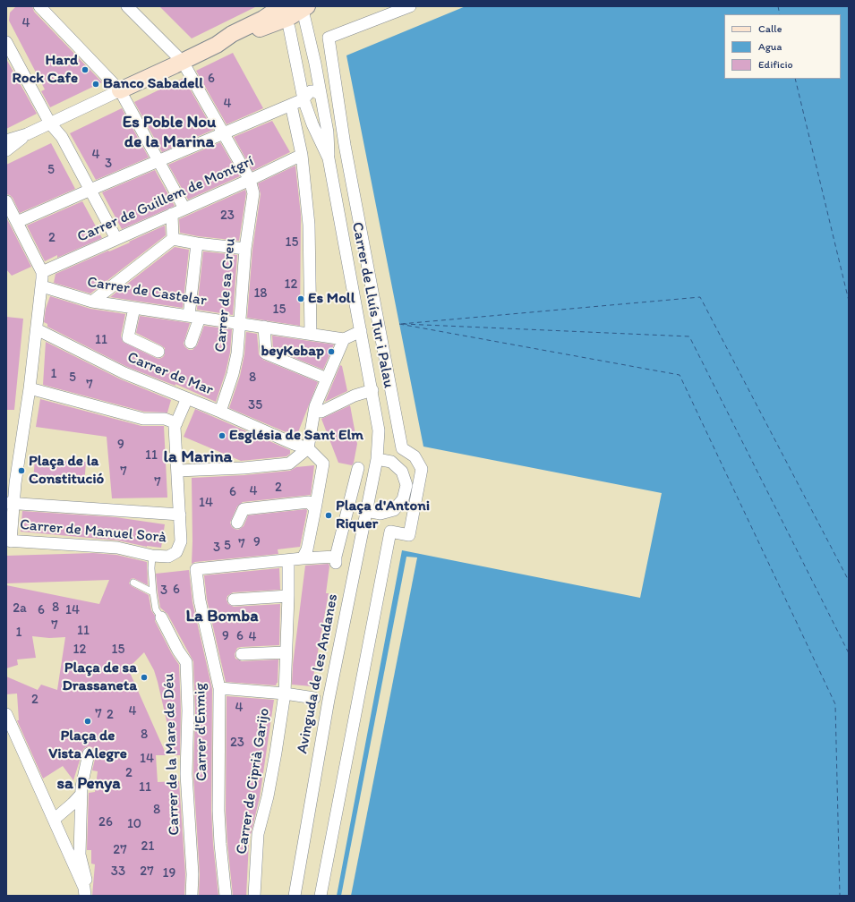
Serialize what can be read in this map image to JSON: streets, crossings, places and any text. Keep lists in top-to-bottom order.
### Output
{
  "streets": {
    "street": [
      "Carrer de Guillem de Montgrí",
      "Carrer de Castelar",
      "Carrer de sa Creu",
      "Carrer de Lluís Tur i Palau",
      "Carrer de Mar",
      "Carrer de Manuel Sorà",
      "Avinguda de les Andanes",
      "Carrer d'Enmig",
      "Carrer de la Mare de Déu",
      "Carrer de Ciprià Garijo"
    ]
  },
  "crossings": [
    ["Carrer de Guillem de Montgrí", "Carrer de sa Creu"],
    ["Carrer de Castelar", "Carrer de sa Creu"],
    ["Carrer de sa Creu", "Carrer de Mar"],
    ["Carrer de Lluís Tur i Palau", "Avinguda de les Andanes"],
    ["Carrer de Manuel Sorà", "Carrer de la Mare de Déu"],
    ["Carrer d'Enmig", "Carrer de Ciprià Garijo"]
  ],
  "districts": [
    "Es Poble Nou de la Marina",
    "la Marina",
    "La Bomba",
    "sa Penya"
  ],
  "places": [
    "Hard Rock Cafe",
    "Banco Sabadell",
    "Es Moll",
    "beyKebap",
    "Església de Sant Elm",
    "Plaça de la Constitució",
    "Plaça d'Antoni Riquer",
    "Plaça de sa Drassaneta",
    "Plaça de Vista Alegre"
  ],
  "house_numbers": [
    "4",
    "6",
    "4",
    "4",
    "3",
    "5",
    "23",
    "2",
    "15",
    "12",
    "18",
    "15",
    "11",
    "1",
    "5",
    "8",
    "7",
    "35",
    "9",
    "11",
    "7",
    "7",
    "2",
    "4",
    "6",
    "14",
    "9",
    "7",
    "5",
    "3",
    "6",
    "3",
    "8",
    "2a",
    "6",
    "14",
    "7",
    "11",
    "1",
    "9",
    "6",
    "4",
    "12",
    "15",
    "2",
    "4",
    "4",
    "7",
    "2",
    "8",
    "23",
    "14",
    "2",
    "11",
    "8",
    "26",
    "10",
    "21",
    "27",
    "33",
    "27",
    "19"
  ],
  "legend": ["Calle", "Agua", "Edificio"]
}
